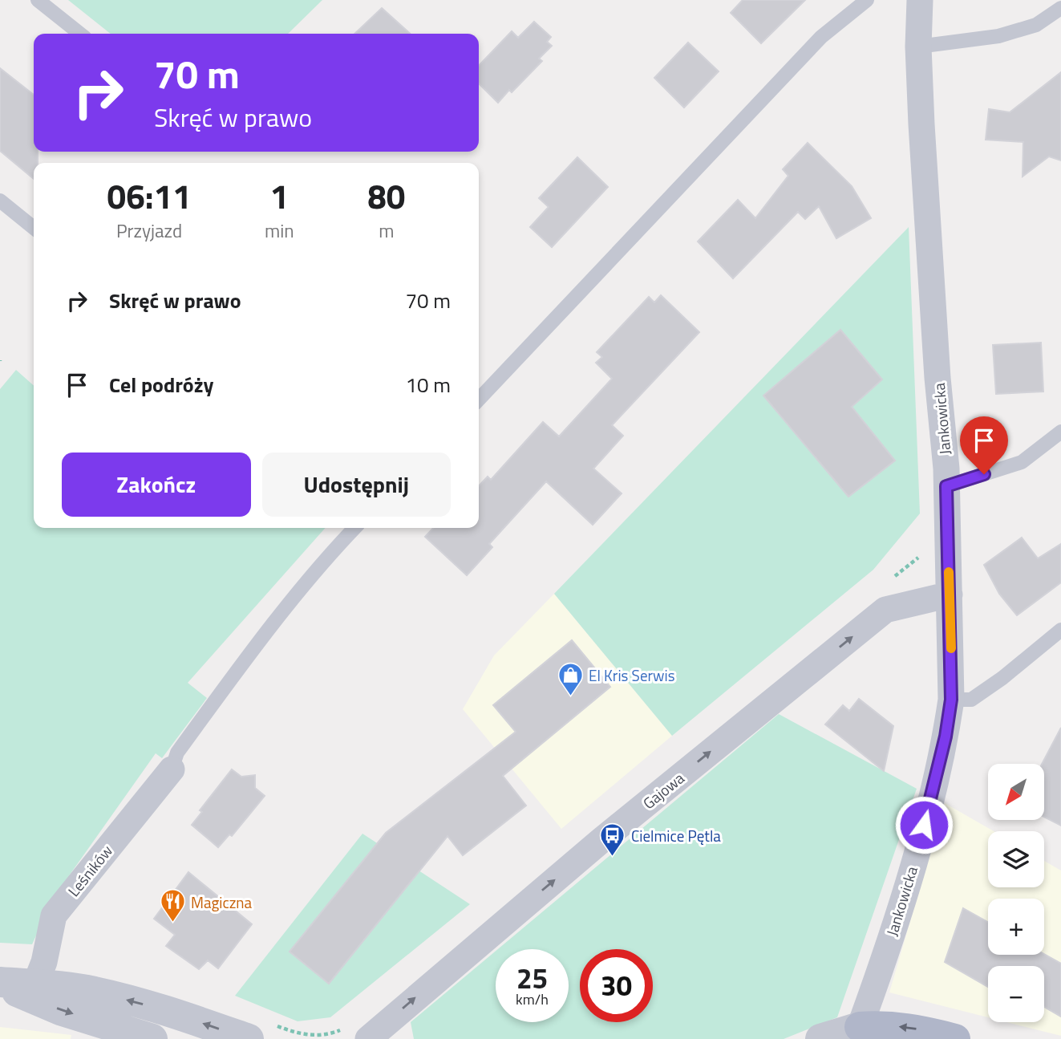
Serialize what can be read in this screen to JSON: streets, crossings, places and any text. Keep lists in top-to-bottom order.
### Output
{
  "streets": {
    "street": ["Jankowicka", "Gajowa", "Leśników"]
  },
  "crossings": [
    ["Jankowicka", "Gajowa"]
  ],
  "one_way": ["Gajowa"],
  "places": {
    "shop": ["El Kris Serwis"],
    "bus stop": ["Cielmice Pętla"],
    "restaurant": ["Magiczna"]
  },
  "north": "bottom left",
  "page": {
    "turn": ["70 m", "Skręć w prawo"],
    "eta": [
      "06:11",
      "Przyjazd",
      "1",
      "min",
      "80",
      "m"
    ],
    "list": [
      {
        "name": "Skręć w prawo",
        "value": "70 m"
      },
      {
        "name": "Cel podróży",
        "value": "10 m"
      }
    ],
    "buttons": ["Zakończ", "Udostępnij"],
    "map_buttons": ["+", "−"],
    "speed": "25 km/h",
    "limit": "30"
  }
}
